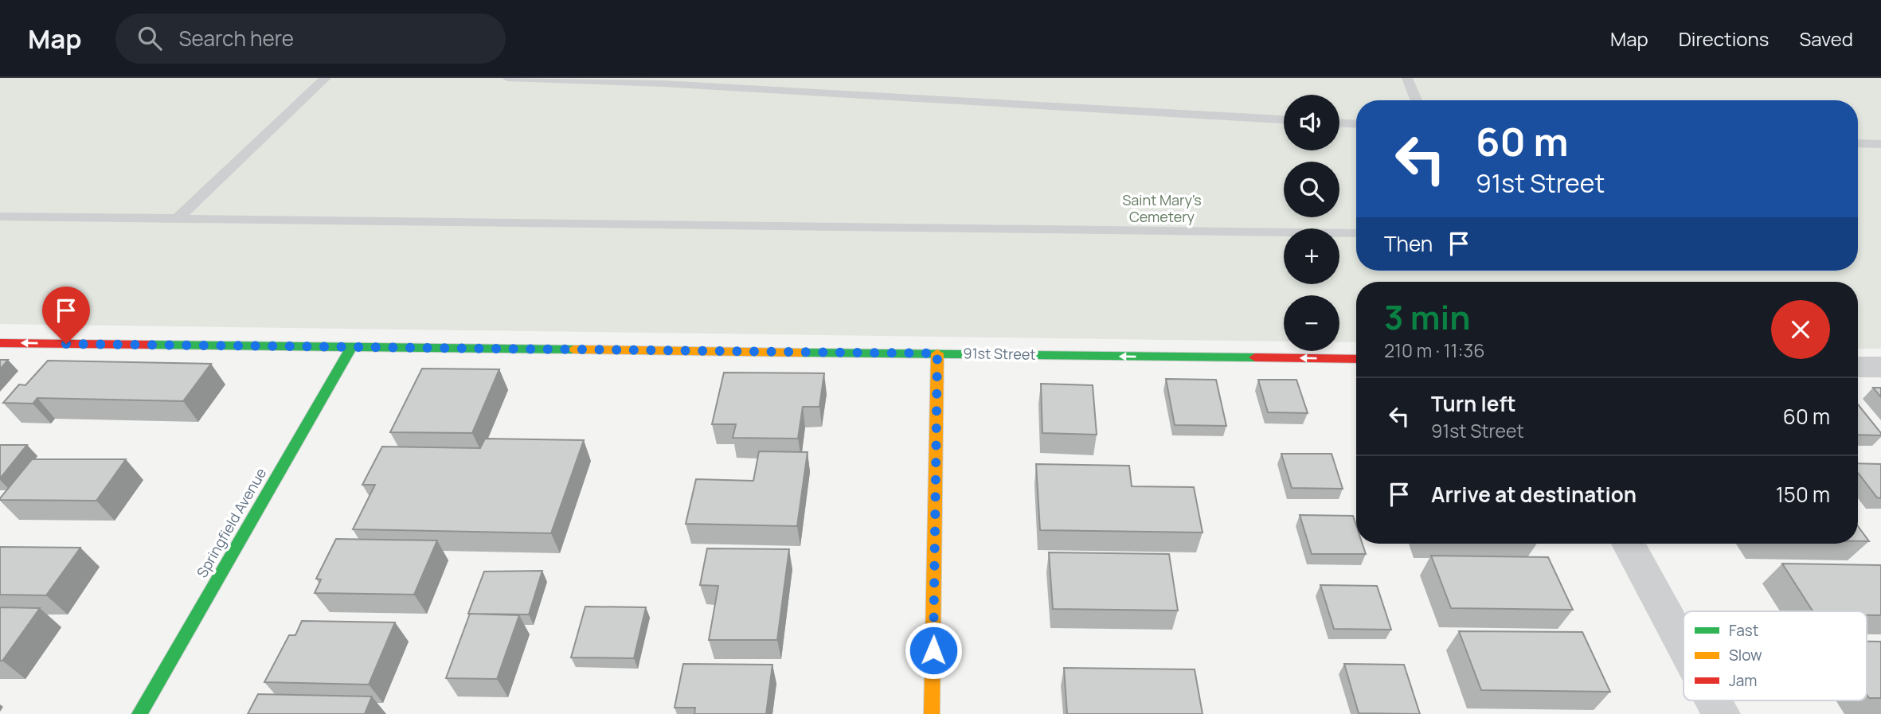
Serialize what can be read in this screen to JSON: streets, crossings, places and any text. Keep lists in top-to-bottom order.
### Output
{
  "streets": {
    "street": ["91st Street", "Springfield Avenue"]
  },
  "crossings": [
    ["91st Street", "Springfield Avenue"]
  ],
  "one_way": ["91st Street"],
  "parks": ["Saint Mary's Cemetery"],
  "legend": ["Fast", "Slow", "Jam"],
  "page": {
    "header": "Map",
    "search": "Search here",
    "nav": ["Map", "Directions", "Saved"],
    "map_buttons": ["+", "−"],
    "turn": ["60 m", "91st Street"],
    "then": "Then",
    "heading": ["3 min", "210 m · 11:36"],
    "list": [
      {
        "name": "Turn left",
        "note": "91st Street",
        "value": "60 m"
      },
      {
        "name": "Arrive at destination",
        "value": "150 m"
      }
    ]
  }
}
